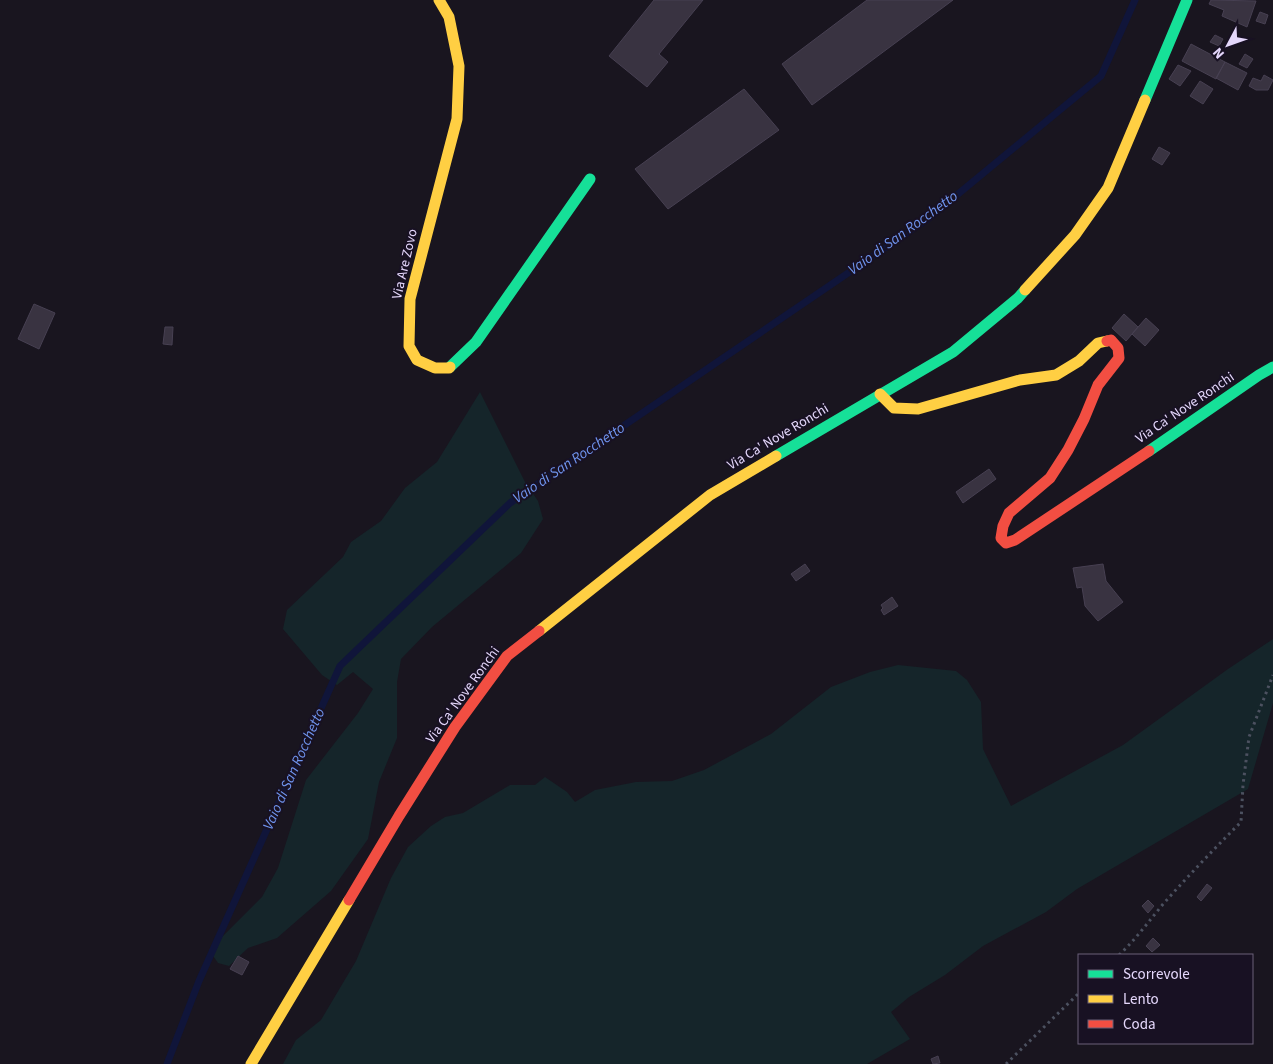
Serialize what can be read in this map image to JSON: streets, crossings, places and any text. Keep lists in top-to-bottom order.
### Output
{
  "streets": {
    "street": ["Via Are Zovo", "Via Ca' Nove Ronchi"]
  },
  "water": ["Vaio di San Rocchetto"],
  "legend": ["Scorrevole", "Lento", "Coda"],
  "north": "bottom left"
}
